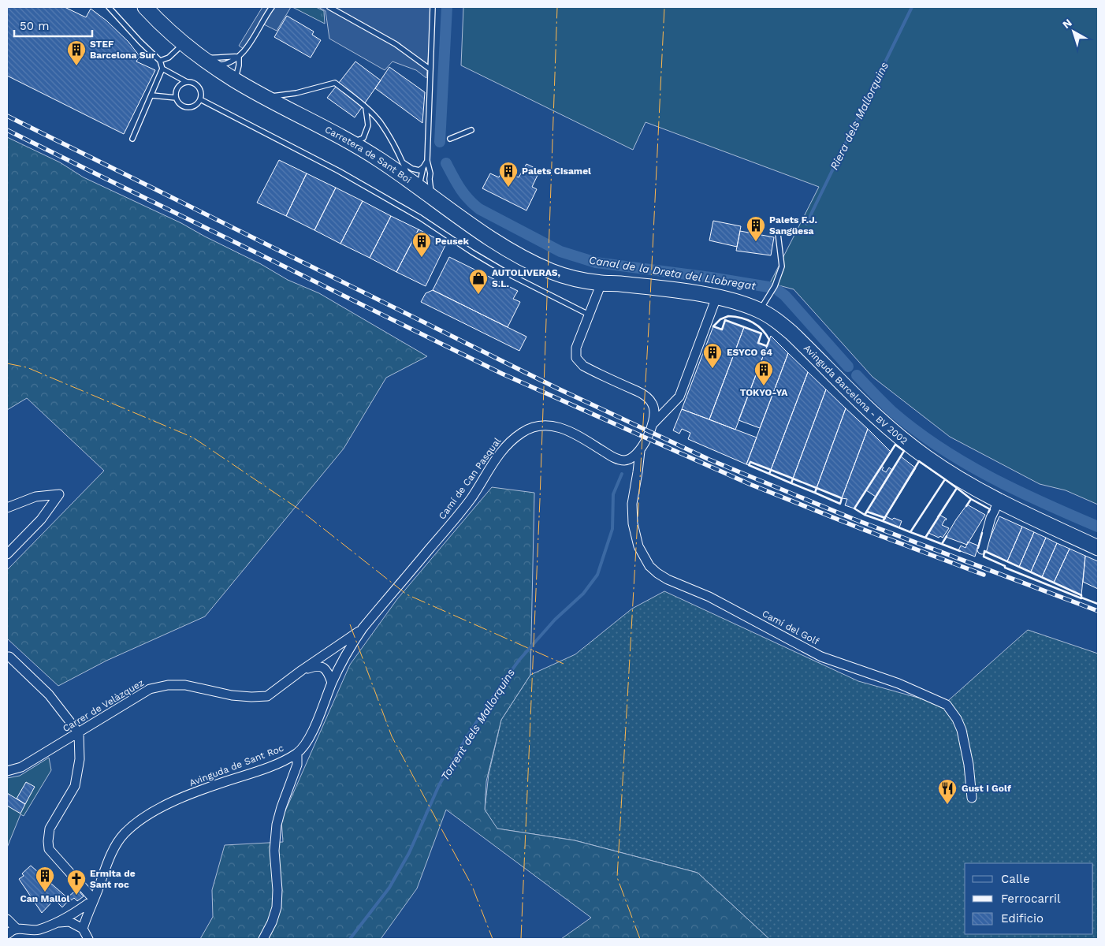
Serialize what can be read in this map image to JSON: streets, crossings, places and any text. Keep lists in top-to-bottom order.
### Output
{
  "streets": {
    "main road": ["Carretera de Sant Boi", "Avinguda Barcelona - BV 2002"],
    "street": [
      "Camí de Can Pasqual",
      "Camí del Golf",
      "Carrer de Velàzquez",
      "Avinguda de Sant Roc"
    ]
  },
  "crossings": [
    ["Carretera de Sant Boi", "Avinguda Barcelona - BV 2002"],
    ["Camí de Can Pasqual", "Camí del Golf"],
    ["Camí de Can Pasqual", "Carrer de Velàzquez"],
    ["Camí de Can Pasqual", "Avinguda de Sant Roc"],
    ["Carrer de Velàzquez", "Avinguda de Sant Roc"]
  ],
  "water": ["Riera dels Mallorquins", "Canal de la Dreta del Llobregat", "Torrent dels Mallorquins"],
  "places": {
    "building": [
      "STEF Barcelona Sur",
      "Palets Cisamel",
      "Palets F.J. Sangüesa",
      "Peusek",
      "ESYCO 64",
      "TOKYO-YA",
      "Can Mallol"
    ],
    "shop": ["AUTOLIVERAS, S.L."],
    "restaurant": ["Gust i Golf"],
    "church": ["Ermita de Sant roc"]
  },
  "legend": ["Calle", "Ferrocarril", "Edificio"],
  "scale_bar": "50 m",
  "north": "top left"
}
